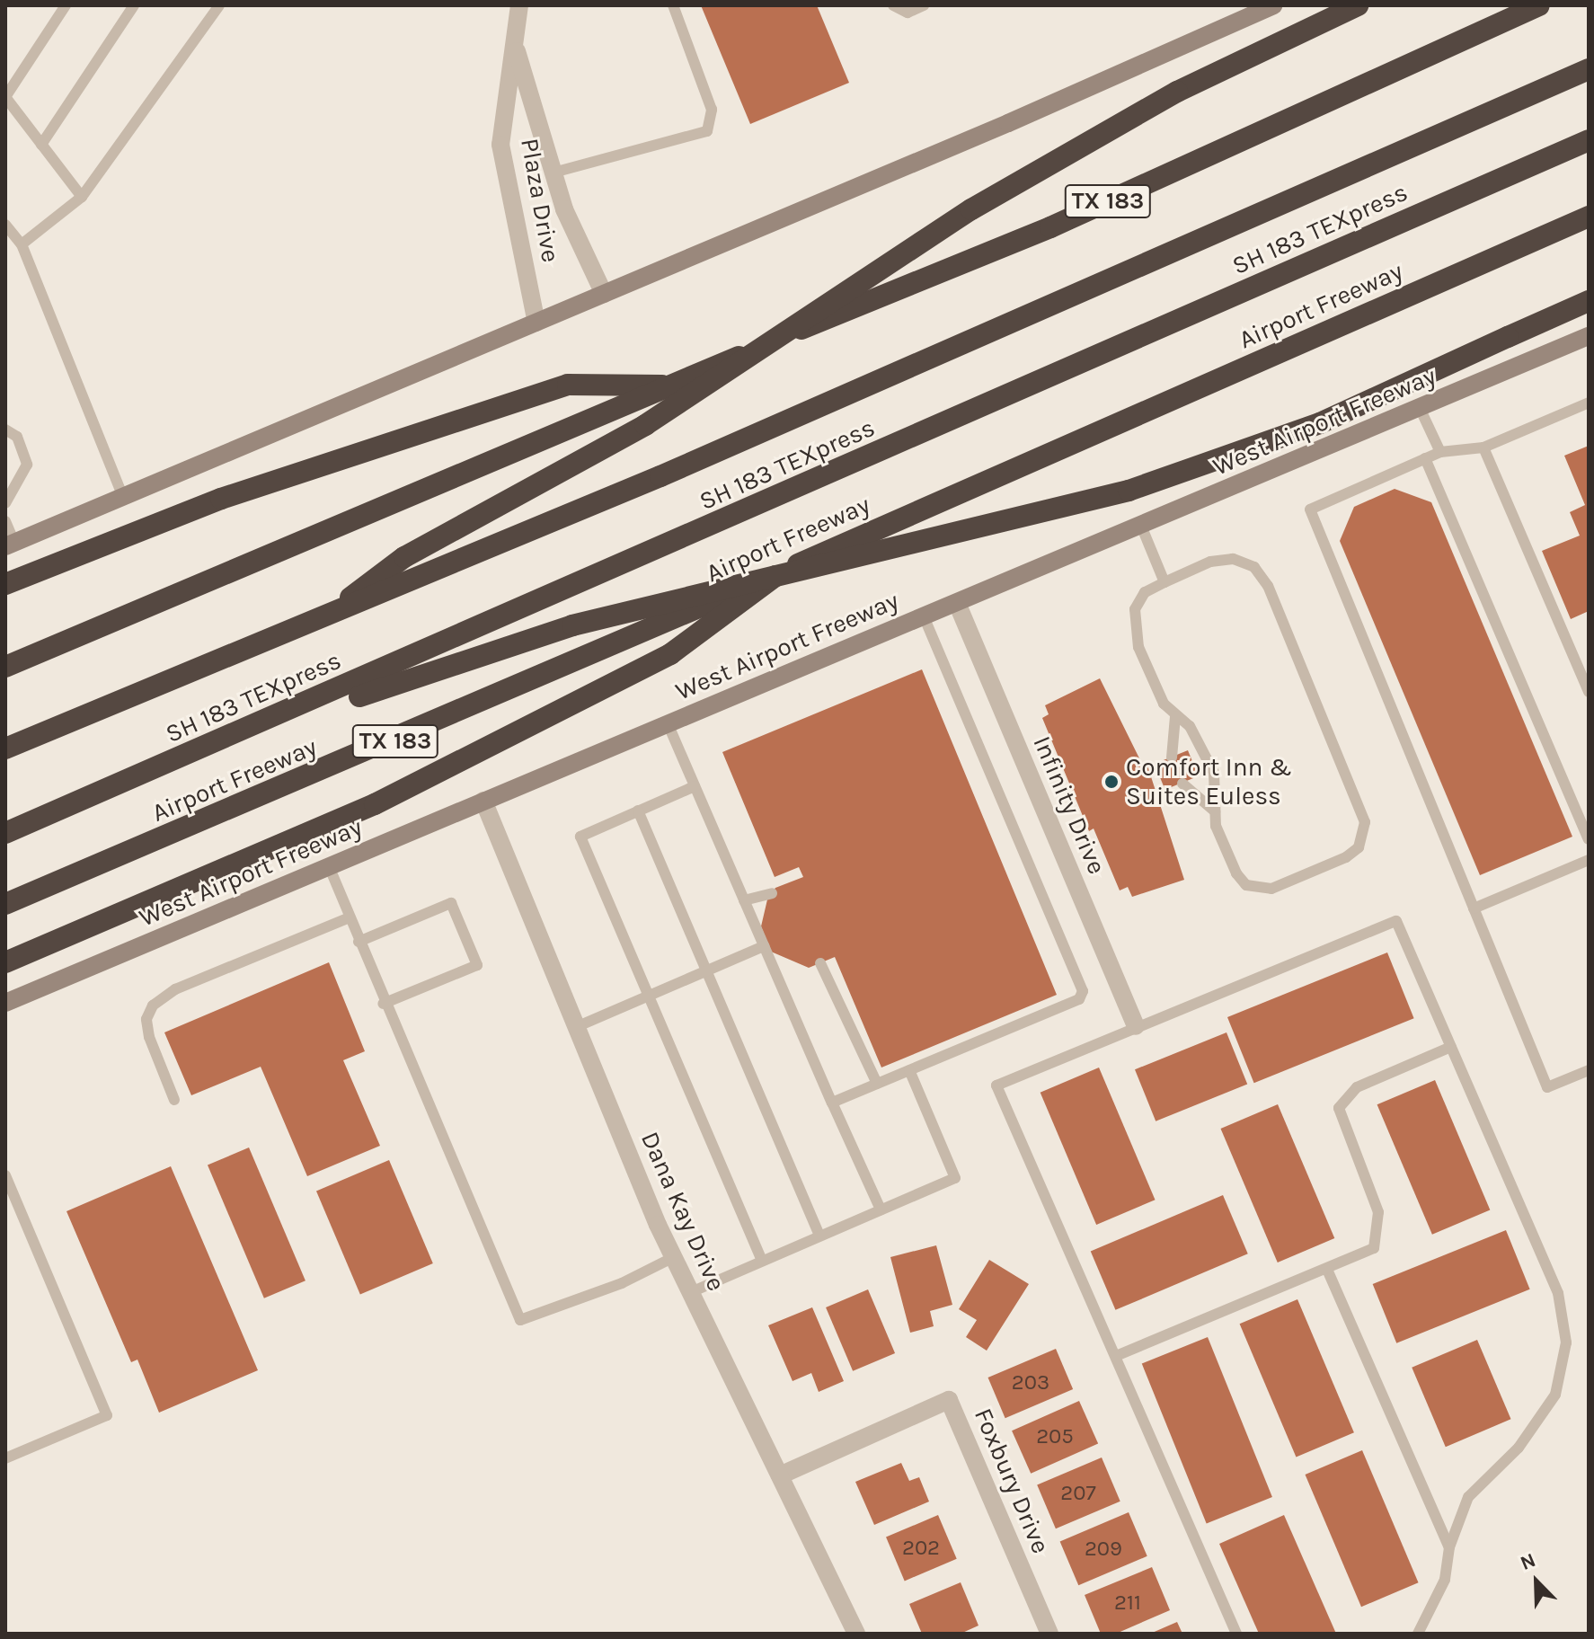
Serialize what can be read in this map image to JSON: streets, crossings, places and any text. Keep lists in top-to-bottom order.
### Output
{
  "streets": {
    "highway": ["TX 183", "SH 183 TEXpress", "Airport Freeway"],
    "main road": ["West Airport Freeway"],
    "street": [
      "Plaza Drive",
      "Infinity Drive",
      "Dana Kay Drive",
      "Foxbury Drive"
    ]
  },
  "crossings": [
    ["West Airport Freeway", "Infinity Drive"],
    ["West Airport Freeway", "Dana Kay Drive"],
    ["Dana Kay Drive", "Foxbury Drive"]
  ],
  "places": ["Comfort Inn & Suites Euless"],
  "house_numbers": [
    "203",
    "205",
    "207",
    "202",
    "209",
    "211"
  ],
  "north": "top left"
}
